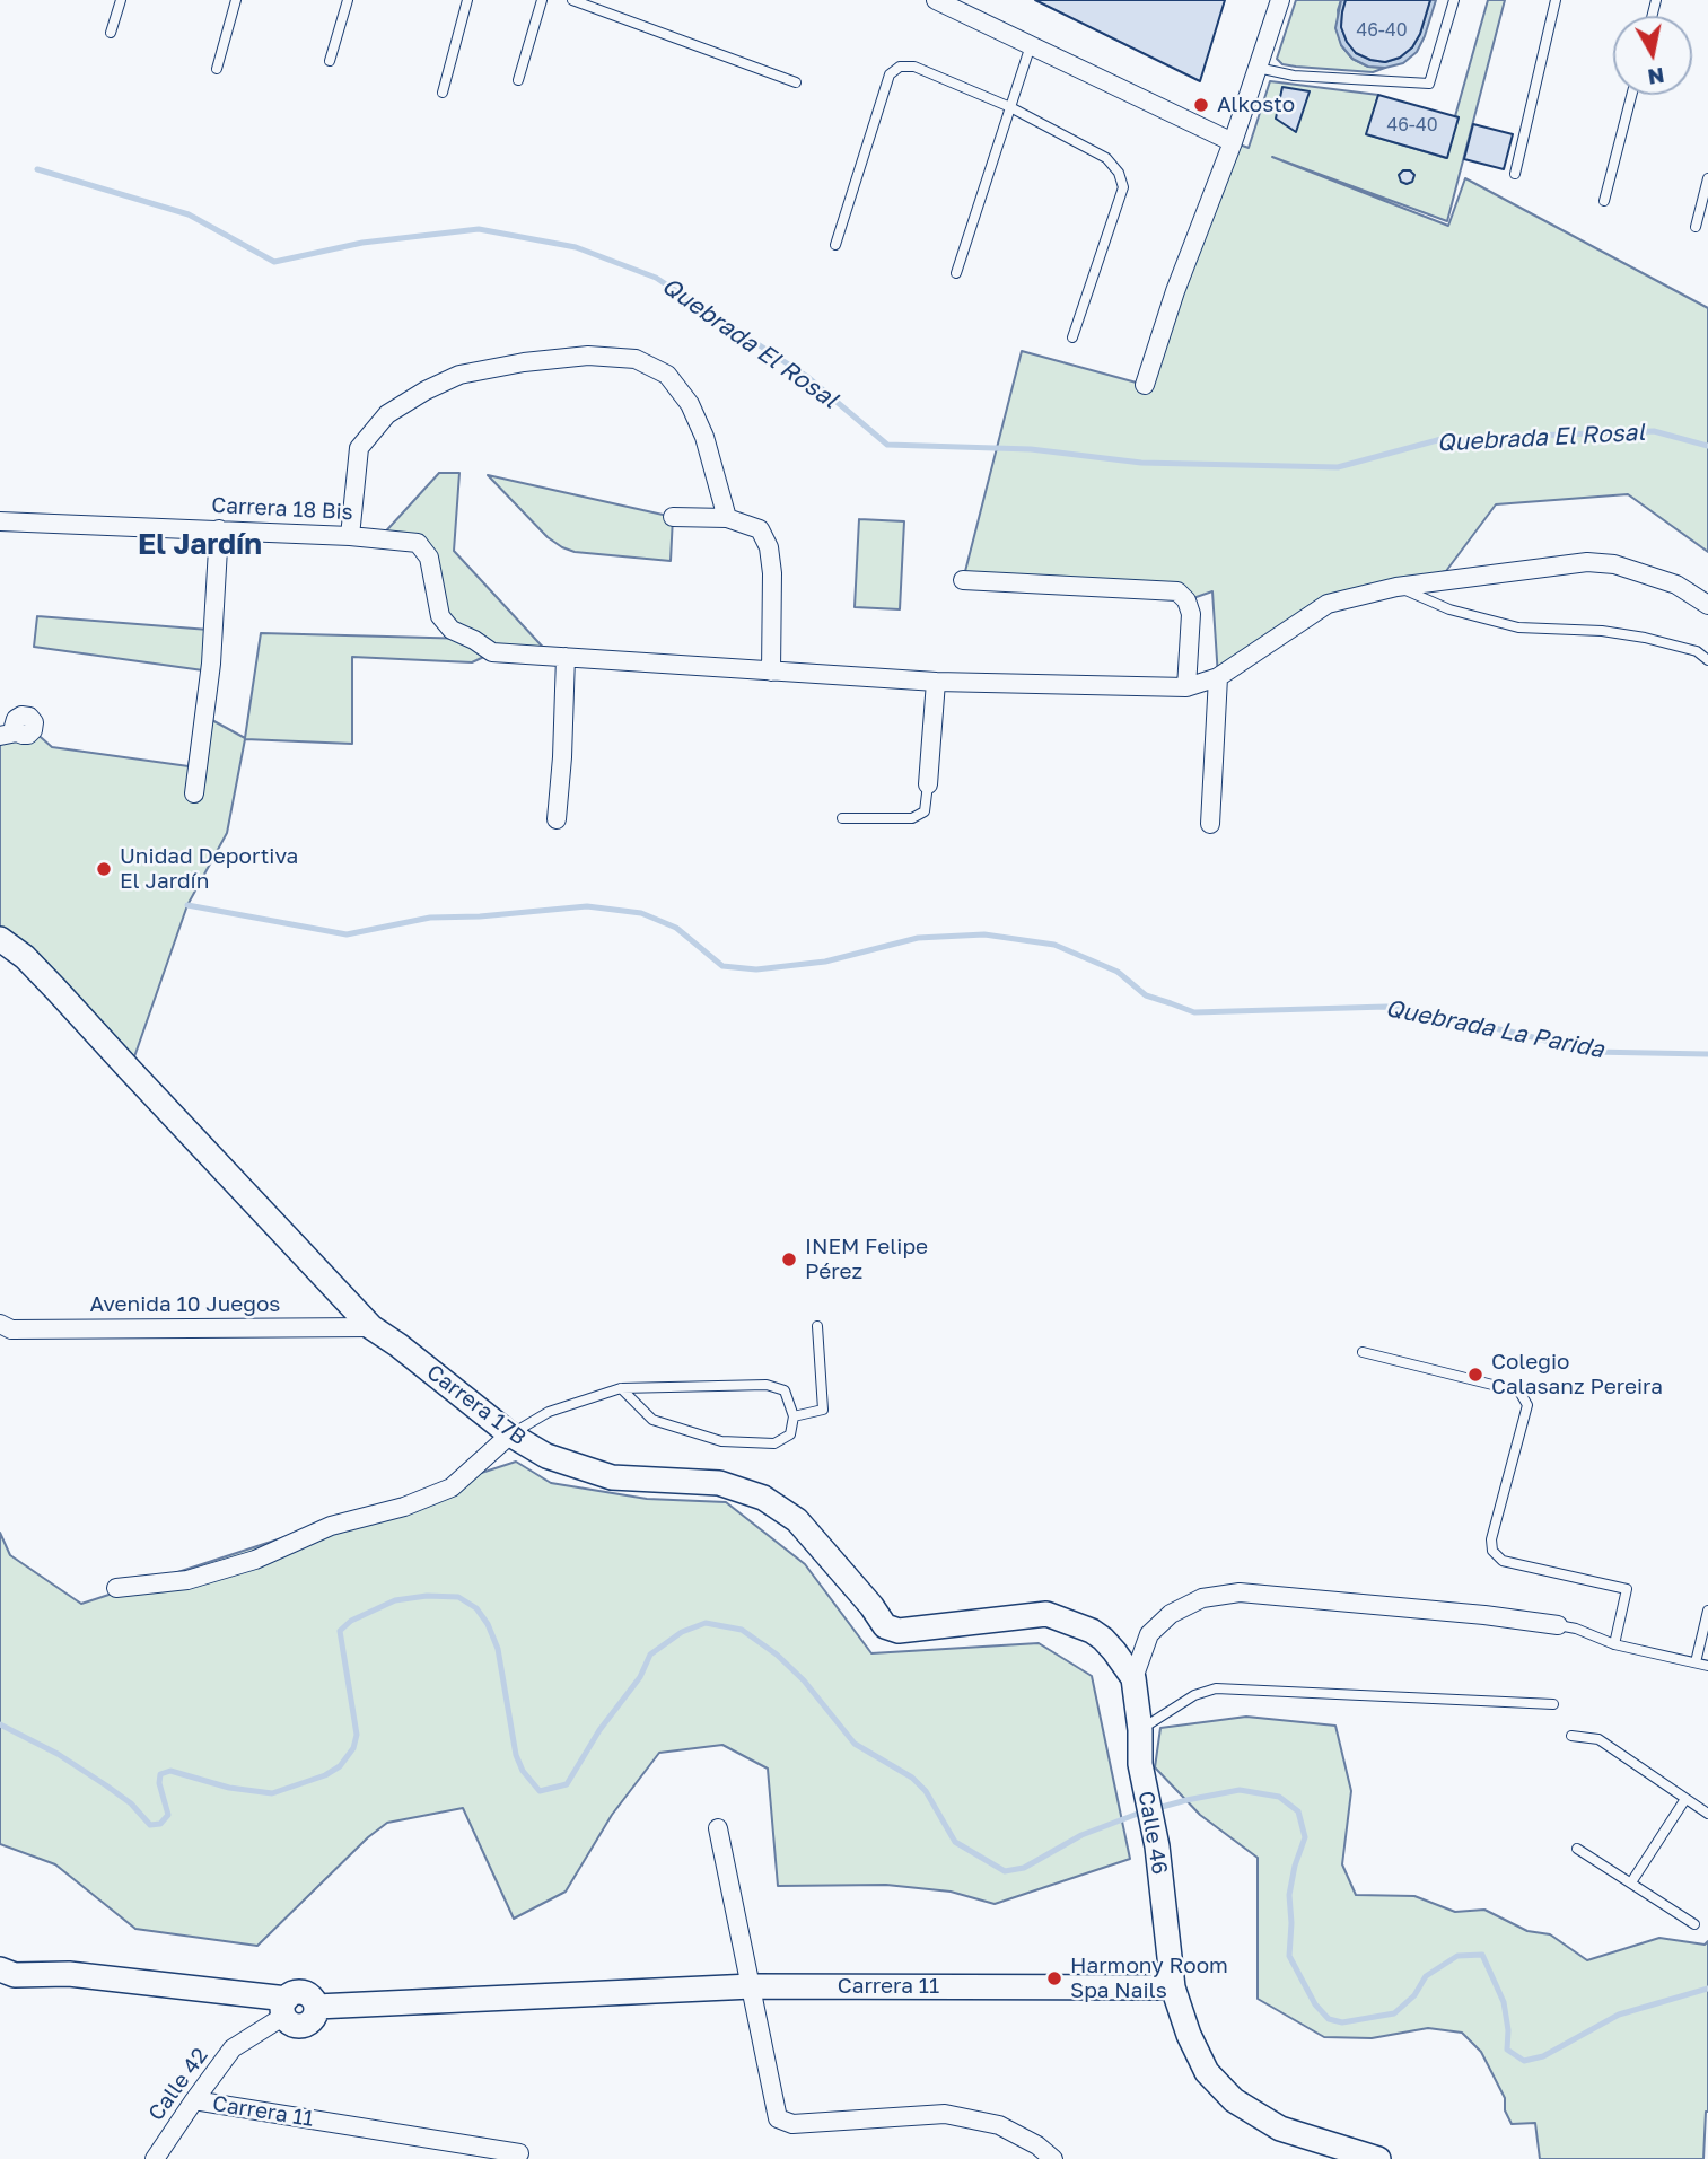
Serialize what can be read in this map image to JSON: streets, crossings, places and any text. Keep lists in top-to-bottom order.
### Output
{
  "streets": {
    "street": [
      "Carrera 18 Bis",
      "Avenida 10 Juegos",
      "Carrera 17B",
      "Calle 46",
      "Carrera 11",
      "Calle 42"
    ]
  },
  "crossings": [
    ["Avenida 10 Juegos", "Carrera 17B"],
    ["Carrera 17B", "Calle 46"],
    ["Calle 46", "Carrera 11"],
    ["Carrera 11", "Calle 42"]
  ],
  "districts": ["El Jardín"],
  "water": ["Quebrada El Rosal", "Quebrada La Parida"],
  "places": [
    "Alkosto",
    "Unidad Deportiva El Jardín",
    "INEM Felipe Pérez",
    "Colegio Calasanz Pereira",
    "Harmony Room Spa Nails"
  ],
  "house_numbers": ["46-40", "46-40"],
  "north": "bottom"
}
